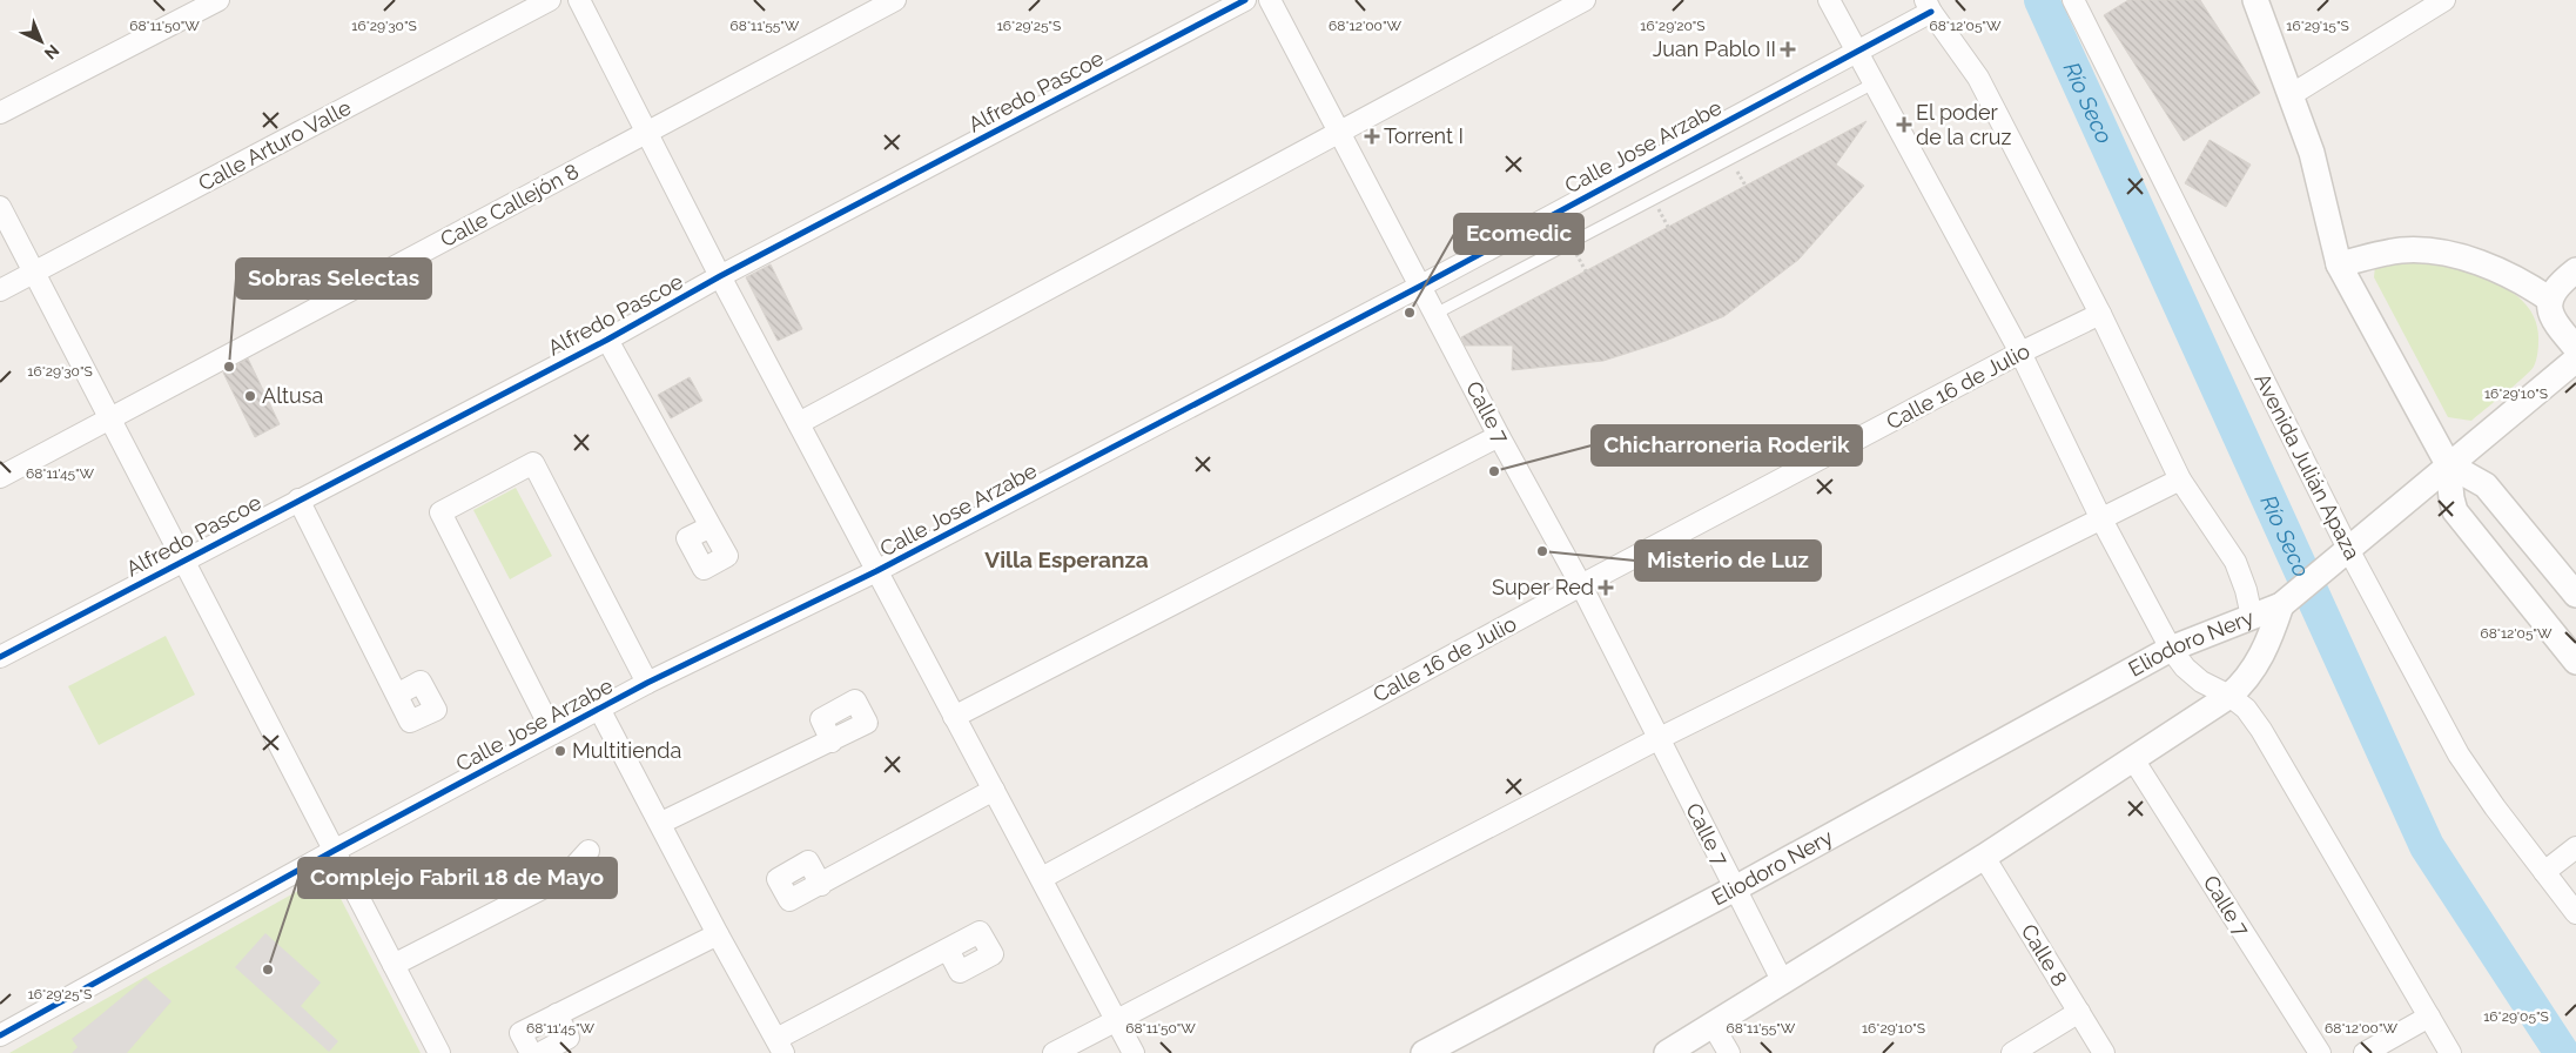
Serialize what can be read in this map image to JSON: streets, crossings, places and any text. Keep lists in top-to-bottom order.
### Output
{
  "streets": {
    "street": [
      "Alfredo Pascoe",
      "Calle Arturo Valle",
      "Calle Jose Arzabe",
      "Calle Callejón 8",
      "Calle 16 de Julio",
      "Calle 7",
      "Avenida Julián Apaza",
      "Eliodoro Nery",
      "Calle 8"
    ]
  },
  "crossings": [
    ["Calle Jose Arzabe", "Calle 7"],
    ["Calle 16 de Julio", "Calle 7"],
    ["Calle 7", "Eliodoro Nery"],
    ["Eliodoro Nery", "Calle 8"]
  ],
  "districts": ["Villa Esperanza"],
  "water": ["Río Seco"],
  "places": {
    "health": [
      "Juan Pablo II",
      "El poder de la cruz",
      "Torrent I",
      "Super Red"
    ],
    "other": [
      "Ecomedic",
      "Sobras Selectas",
      "Altusa",
      "Chicharroneria Roderik",
      "Misterio de Luz",
      "Multitienda",
      "Complejo Fabril 18 de Mayo"
    ]
  },
  "north": "bottom right",
  "coordinates": [
    "16°29'30\"S",
    "16°29'25\"S",
    "16°29'20\"S",
    "16°29'15\"S",
    "68°11'50\"W",
    "68°11'55\"W",
    "68°12'00\"W",
    "68°12'05\"W",
    "16°29'10\"S",
    "68°11'45\"W",
    "16°29'05\"S"
  ]
}
